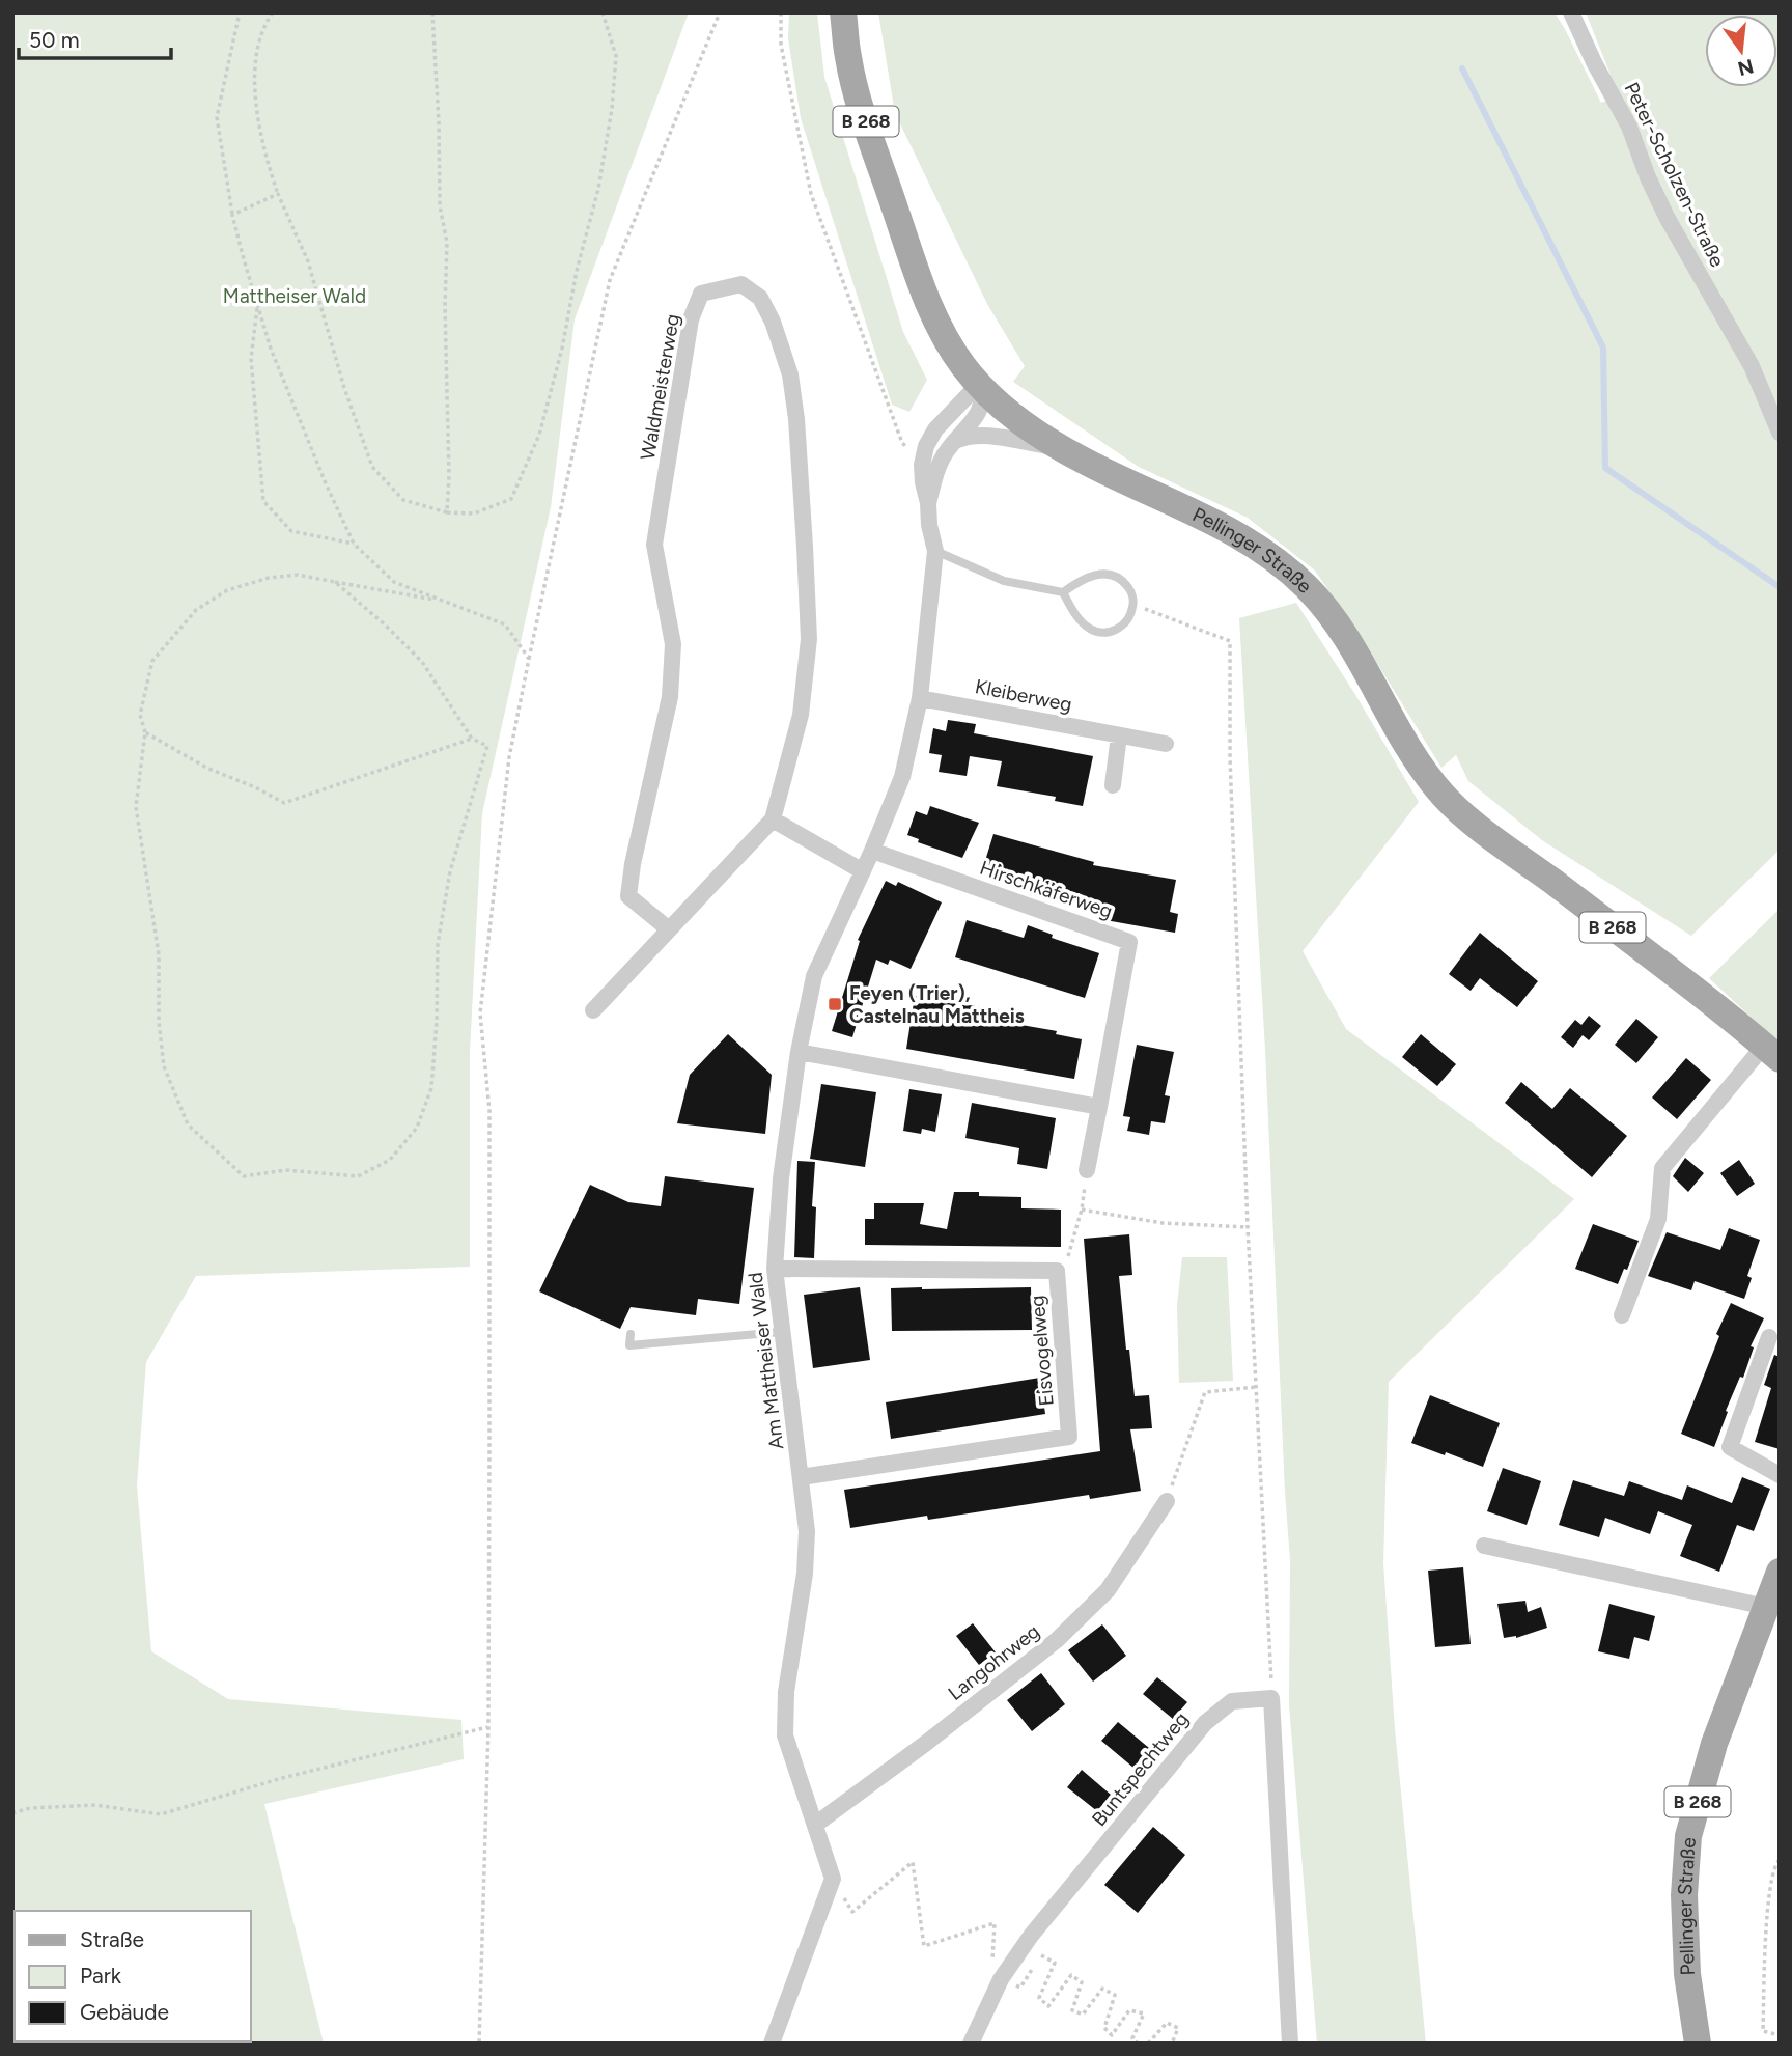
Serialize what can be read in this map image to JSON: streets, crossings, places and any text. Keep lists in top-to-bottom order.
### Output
{
  "streets": {
    "main road": ["B 268", "Pellinger Straße"],
    "street": [
      "Peter-Scholzen-Straße",
      "Waldmeisterweg",
      "Kleiberweg",
      "Hirschkäferweg",
      "Eisvogelweg",
      "Am Mattheiser Wald",
      "Langohrweg",
      "Buntspechtweg"
    ]
  },
  "crossings": [
    ["Pellinger Straße", "Am Mattheiser Wald"],
    ["Kleiberweg", "Am Mattheiser Wald"],
    ["Hirschkäferweg", "Am Mattheiser Wald"],
    ["Eisvogelweg", "Am Mattheiser Wald"],
    ["Am Mattheiser Wald", "Langohrweg"]
  ],
  "parks": ["Mattheiser Wald"],
  "places": {
    "transit": ["Feyen (Trier), Castelnau Mattheis"]
  },
  "legend": ["Straße", "Park", "Gebäude"],
  "scale_bar": "50 m",
  "north": "bottom"
}
